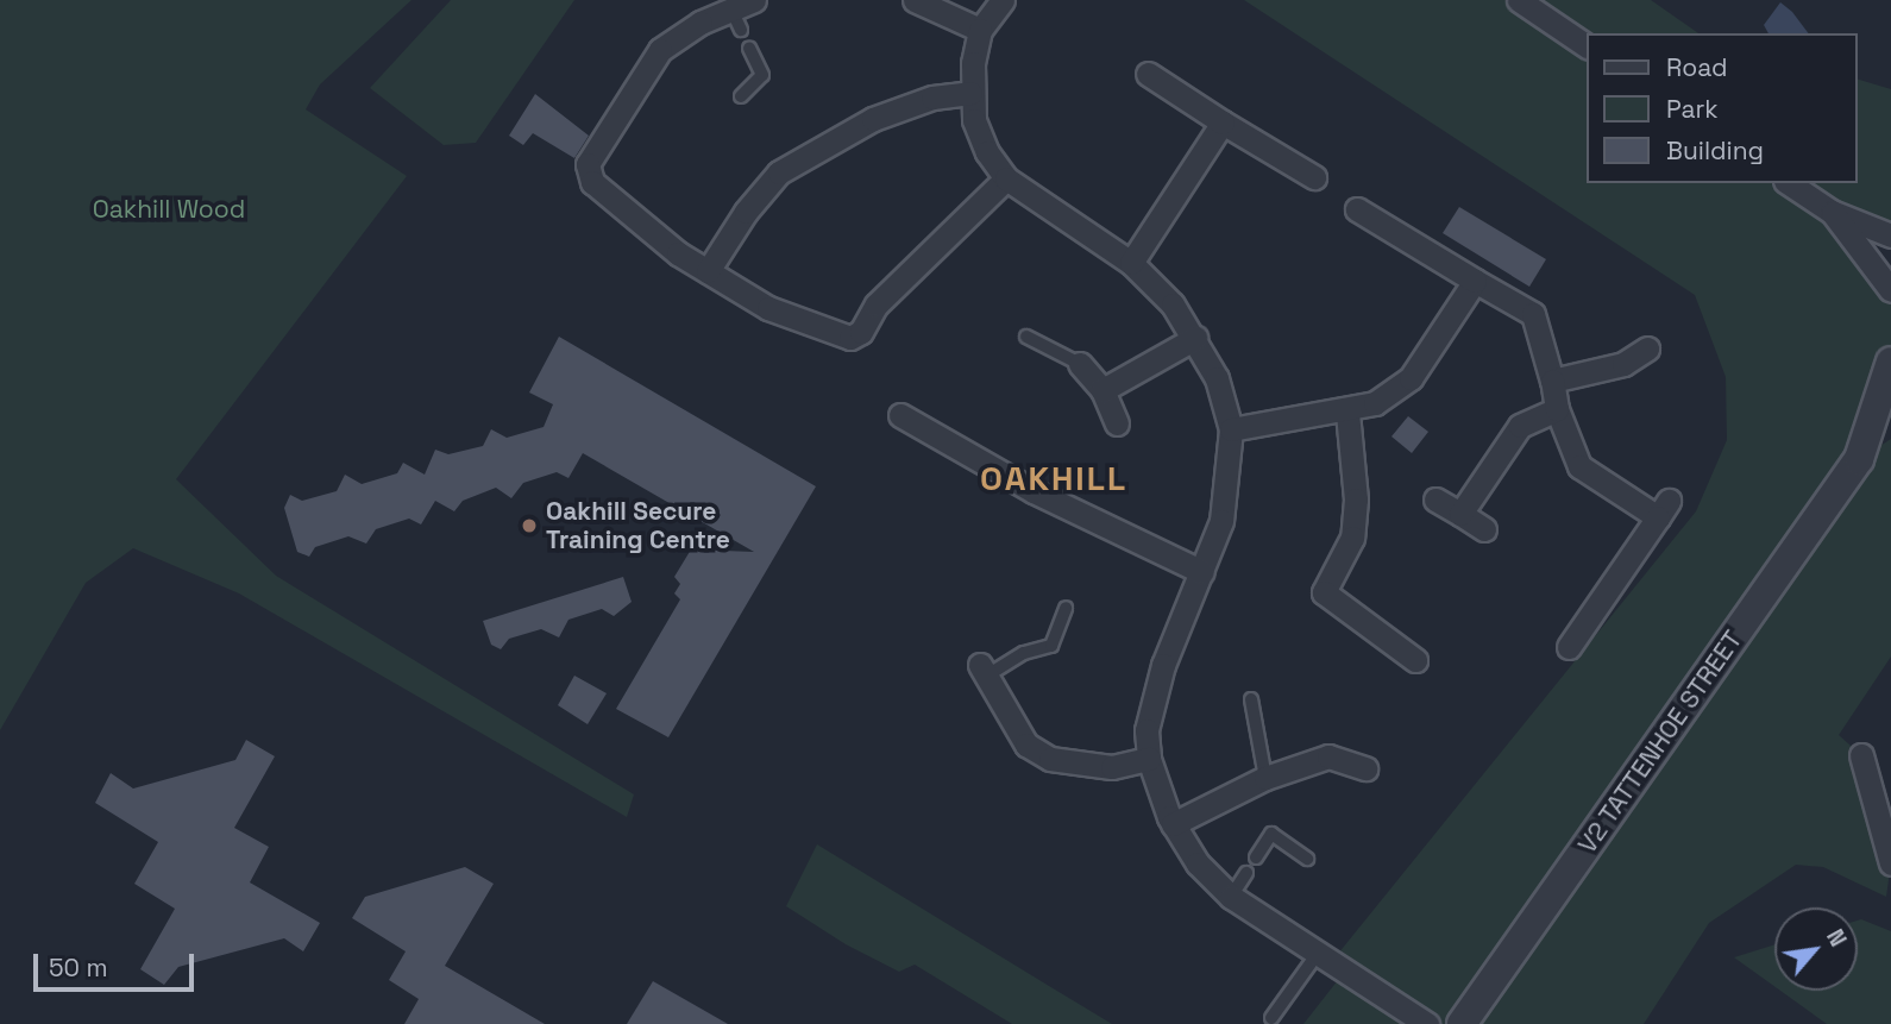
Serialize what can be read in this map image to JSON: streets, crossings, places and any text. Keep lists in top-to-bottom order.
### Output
{
  "streets": {
    "street": ["V2 TATTENHOE STREET"]
  },
  "districts": ["OAKHILL"],
  "parks": ["Oakhill Wood"],
  "places": ["Oakhill Secure Training Centre"],
  "legend": ["Road", "Park", "Building"],
  "scale_bar": "50 m",
  "north": "top right"
}
